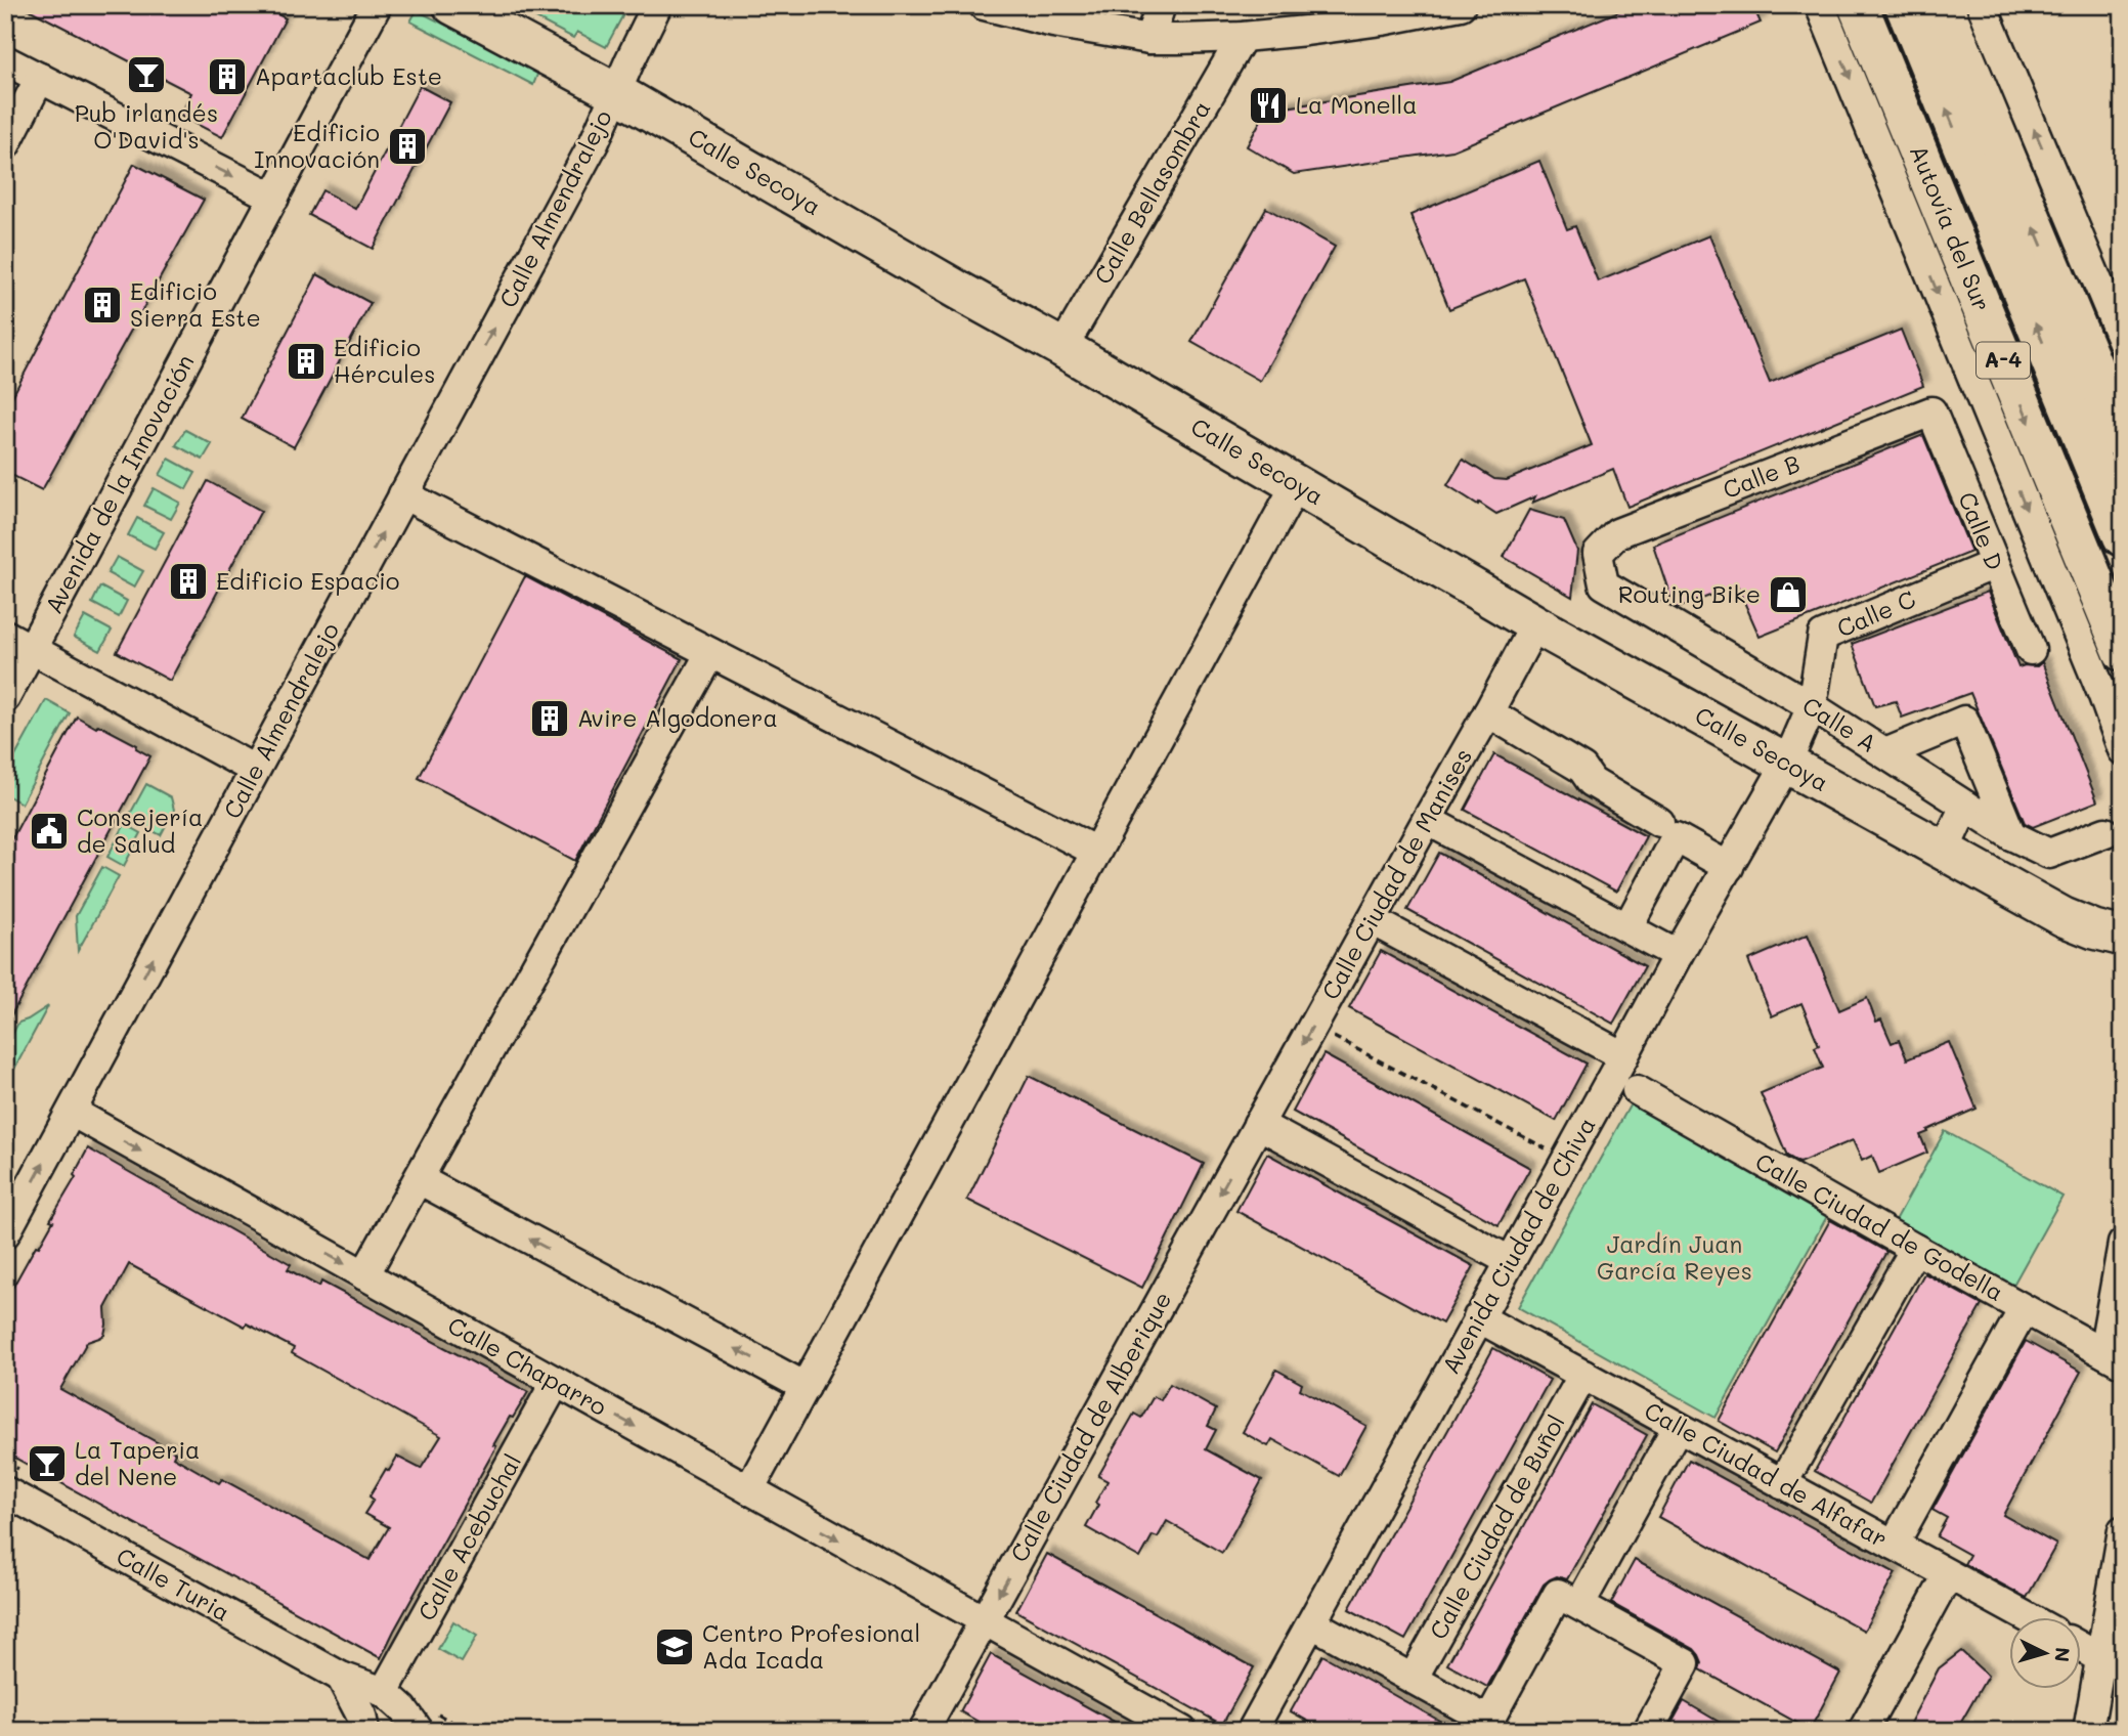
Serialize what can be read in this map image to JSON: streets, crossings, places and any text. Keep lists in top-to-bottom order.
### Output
{
  "streets": {
    "highway": ["Autovía del Sur", "A-4"],
    "main road": ["Calle Secoya"],
    "street": [
      "Calle Bellasombra",
      "Calle Almendralejo",
      "Calle B",
      "Avenida de la Innovación",
      "Calle D",
      "Calle C",
      "Calle A",
      "Calle Ciudad de Manises",
      "Calle Ciudad de Godella",
      "Avenida Ciudad de Chiva",
      "Calle Chaparro",
      "Calle Ciudad de Alberique",
      "Calle Ciudad de Alfafar",
      "Calle Ciudad de Buñol",
      "Calle Acebuchal",
      "Calle Turia"
    ]
  },
  "crossings": [
    ["Calle Secoya", "Calle Bellasombra"],
    ["Calle Secoya", "Calle Almendralejo"],
    ["Calle Secoya", "Calle Ciudad de Manises"],
    ["Calle Secoya", "Avenida Ciudad de Chiva"],
    ["Calle Almendralejo", "Calle Chaparro"],
    ["Calle B", "Calle D"],
    ["Calle B", "Calle A"],
    ["Calle D", "Calle C"],
    ["Calle C", "Calle A"],
    ["Calle C", "Avenida Ciudad de Chiva"],
    ["Calle A", "Avenida Ciudad de Chiva"],
    ["Calle Ciudad de Manises", "Calle Ciudad de Alberique"],
    ["Avenida Ciudad de Chiva", "Calle Ciudad de Alfafar"],
    ["Calle Chaparro", "Calle Ciudad de Alberique"],
    ["Calle Chaparro", "Calle Acebuchal"],
    ["Calle Ciudad de Alfafar", "Calle Ciudad de Buñol"],
    ["Calle Acebuchal", "Calle Turia"]
  ],
  "one_way": ["Calle Almendralejo", "Calle Chaparro", "Calle Ciudad de Alberique"],
  "parks": ["Jardín Juan García Reyes"],
  "places": {
    "bar": ["Pub irlandés O'David's", "La Taperia del Nene"],
    "building": [
      "Apartaclub Este",
      "Edificio Innovación",
      "Edificio Sierra Este",
      "Edificio Hércules",
      "Edificio Espacio",
      "Avire Algodonera"
    ],
    "restaurant": ["La Monella"],
    "shop": ["Routing Bike"],
    "public building": ["Consejería de Salud"],
    "school or university": ["Centro Profesional Ada Icada"]
  },
  "north": "right"
}
